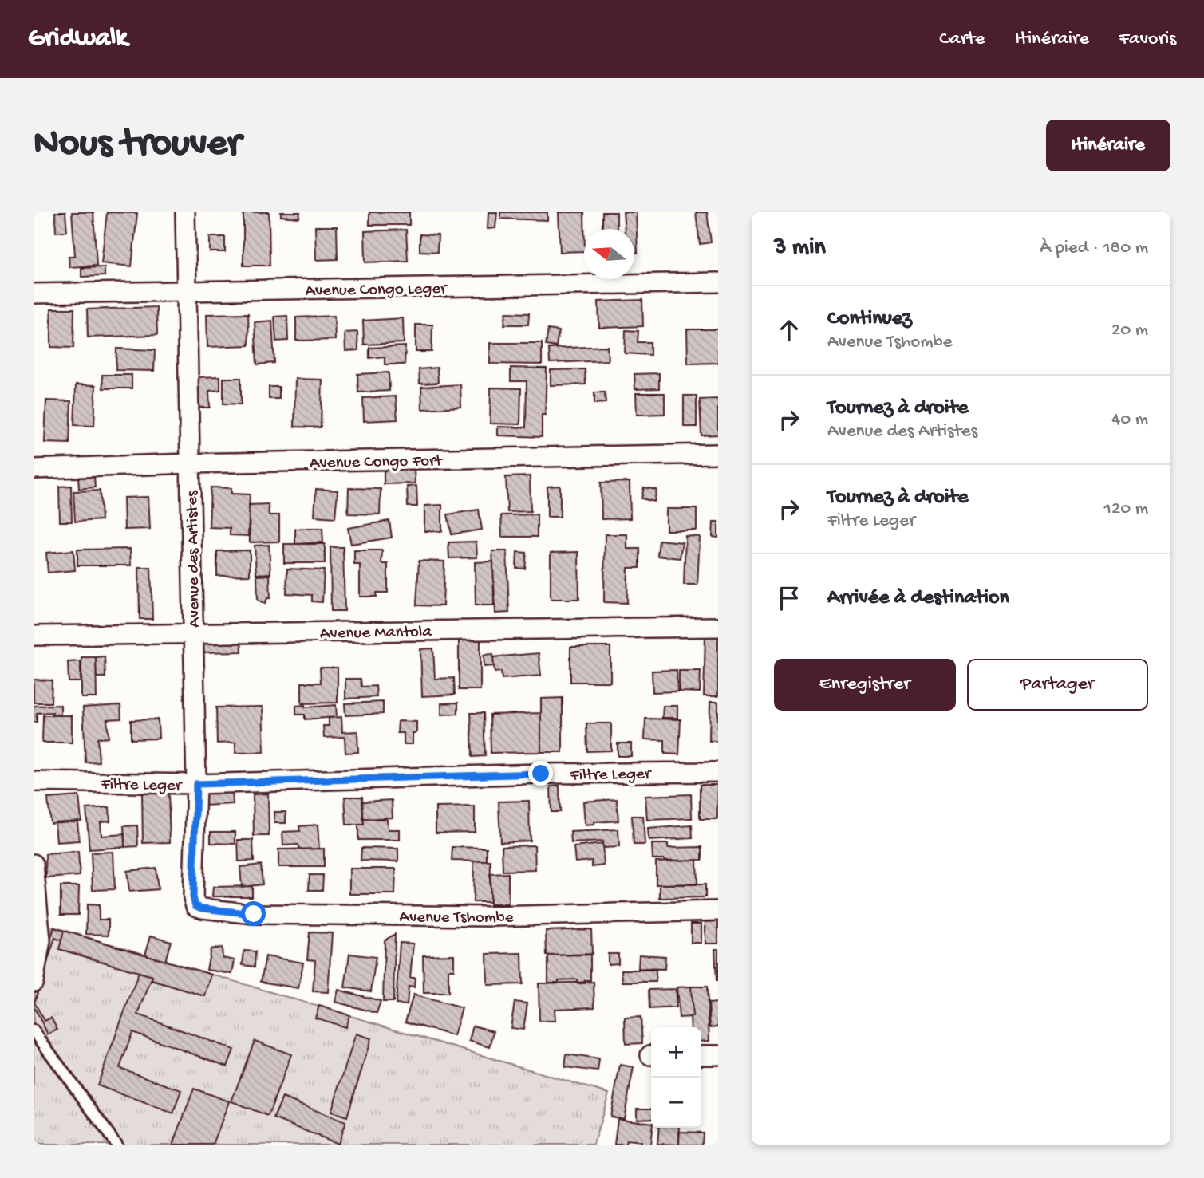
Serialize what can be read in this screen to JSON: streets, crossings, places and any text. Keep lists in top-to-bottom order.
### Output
{
  "streets": {
    "street": [
      "Avenue Congo Leger",
      "Avenue Congo Fort",
      "Avenue des Artistes",
      "Avenue Mantola",
      "Filtre Leger",
      "Avenue Tshombe"
    ]
  },
  "crossings": [
    ["Avenue Congo Leger", "Avenue des Artistes"],
    ["Avenue Congo Fort", "Avenue des Artistes"],
    ["Avenue des Artistes", "Avenue Mantola"],
    ["Avenue des Artistes", "Filtre Leger"],
    ["Avenue des Artistes", "Avenue Tshombe"]
  ],
  "north": "left",
  "page": {
    "header": "Gridwalk",
    "nav": ["Carte", "Itinéraire", "Favoris"],
    "buttons": [
      "Itinéraire",
      ["Enregistrer", "Partager"]
    ],
    "title": "Nous trouver",
    "heading": ["3 min", "À pied · 180 m"],
    "list": [
      ["Continuez", "Avenue Tshombe", "20 m"],
      ["Tournez à droite", "Avenue des Artistes", "40 m"],
      ["Tournez à droite", "Filtre Leger", "120 m"],
      "Arrivée à destination"
    ],
    "map_buttons": ["+", "−"]
  }
}
